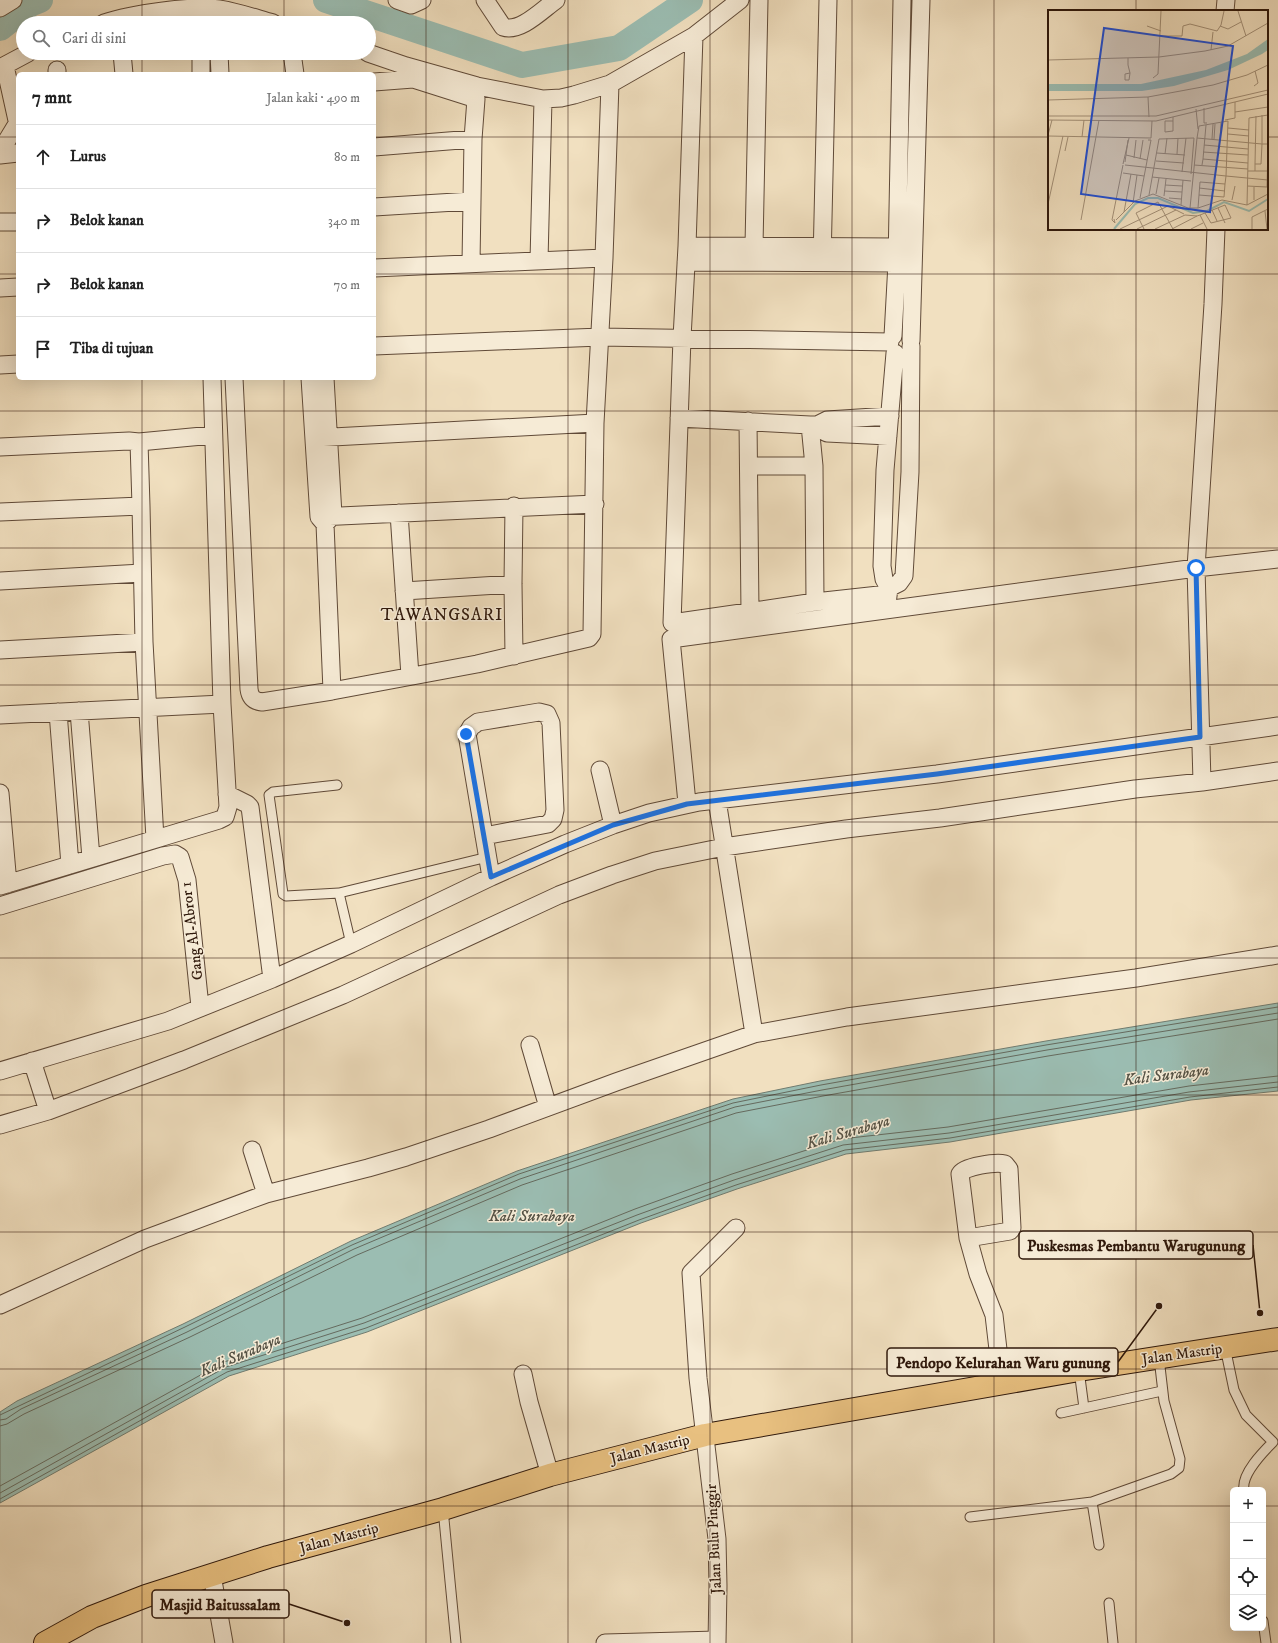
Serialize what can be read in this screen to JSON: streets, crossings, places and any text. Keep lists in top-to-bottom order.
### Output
{
  "streets": {
    "main road": ["Jalan Mastrip"],
    "street": ["Gang Al-Abror 1", "Jalan Bulu Pinggir"]
  },
  "crossings": [
    ["Jalan Mastrip", "Jalan Bulu Pinggir"]
  ],
  "districts": ["TAWANGSARI"],
  "water": ["Kali Surabaya"],
  "places": ["Pendopo Kelurahan Waru gunung", "Puskesmas Pembantu Warugunung", "Masjid Baitussalam"],
  "page": {
    "search": "Cari di sini",
    "heading": ["7 mnt", "Jalan kaki · 490 m"],
    "list": [
      ["Lurus", "80 m"],
      ["Belok kanan", "340 m"],
      ["Belok kanan", "70 m"],
      "Tiba di tujuan"
    ],
    "map_buttons": ["+", "−"]
  }
}
